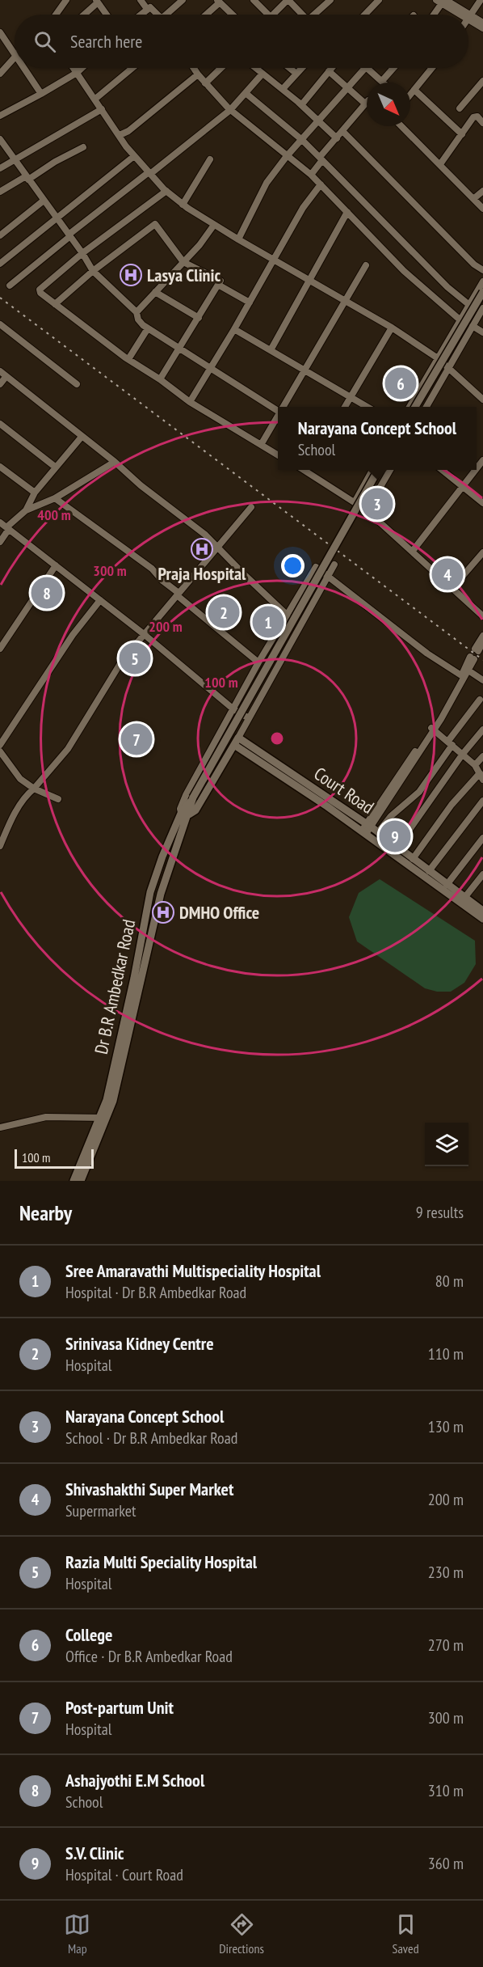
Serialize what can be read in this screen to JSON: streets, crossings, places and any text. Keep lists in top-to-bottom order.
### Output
{
  "streets": {
    "street": ["Court Road", "Dr B.R Ambedkar Road"]
  },
  "places": {
    "hospital": ["Lasya Clinic", "Praja Hospital", "DMHO Office"]
  },
  "scale_bar": "100 m",
  "north": "bottom right",
  "page": {
    "search": "Search here",
    "pins": [
      "6",
      "3",
      "4",
      "8",
      "2",
      "1",
      "5",
      "7",
      "9"
    ],
    "popup": ["Narayana Concept School", "School"],
    "scale": "100 m",
    "heading": ["Nearby", "9 results"],
    "list": [
      {
        "mark": "1",
        "name": "Sree Amaravathi Multispeciality Hospital",
        "note": "Hospital · Dr B.R Ambedkar Road",
        "value": "80 m"
      },
      {
        "mark": "2",
        "name": "Srinivasa Kidney Centre",
        "note": "Hospital",
        "value": "110 m"
      },
      {
        "mark": "3",
        "name": "Narayana Concept School",
        "note": "School · Dr B.R Ambedkar Road",
        "value": "130 m"
      },
      {
        "mark": "4",
        "name": "Shivashakthi Super Market",
        "note": "Supermarket",
        "value": "200 m"
      },
      {
        "mark": "5",
        "name": "Razia Multi Speciality Hospital",
        "note": "Hospital",
        "value": "230 m"
      },
      {
        "mark": "6",
        "name": "College",
        "note": "Office · Dr B.R Ambedkar Road",
        "value": "270 m"
      },
      {
        "mark": "7",
        "name": "Post-partum Unit",
        "note": "Hospital",
        "value": "300 m"
      },
      {
        "mark": "8",
        "name": "Ashajyothi E.M School",
        "note": "School",
        "value": "310 m"
      },
      {
        "mark": "9",
        "name": "S.V. Clinic",
        "note": "Hospital · Court Road",
        "value": "360 m"
      }
    ],
    "nav": ["Map", "Directions", "Saved"]
  },
  "rings": [
    "400 m",
    "300 m",
    "200 m",
    "100 m"
  ]
}
